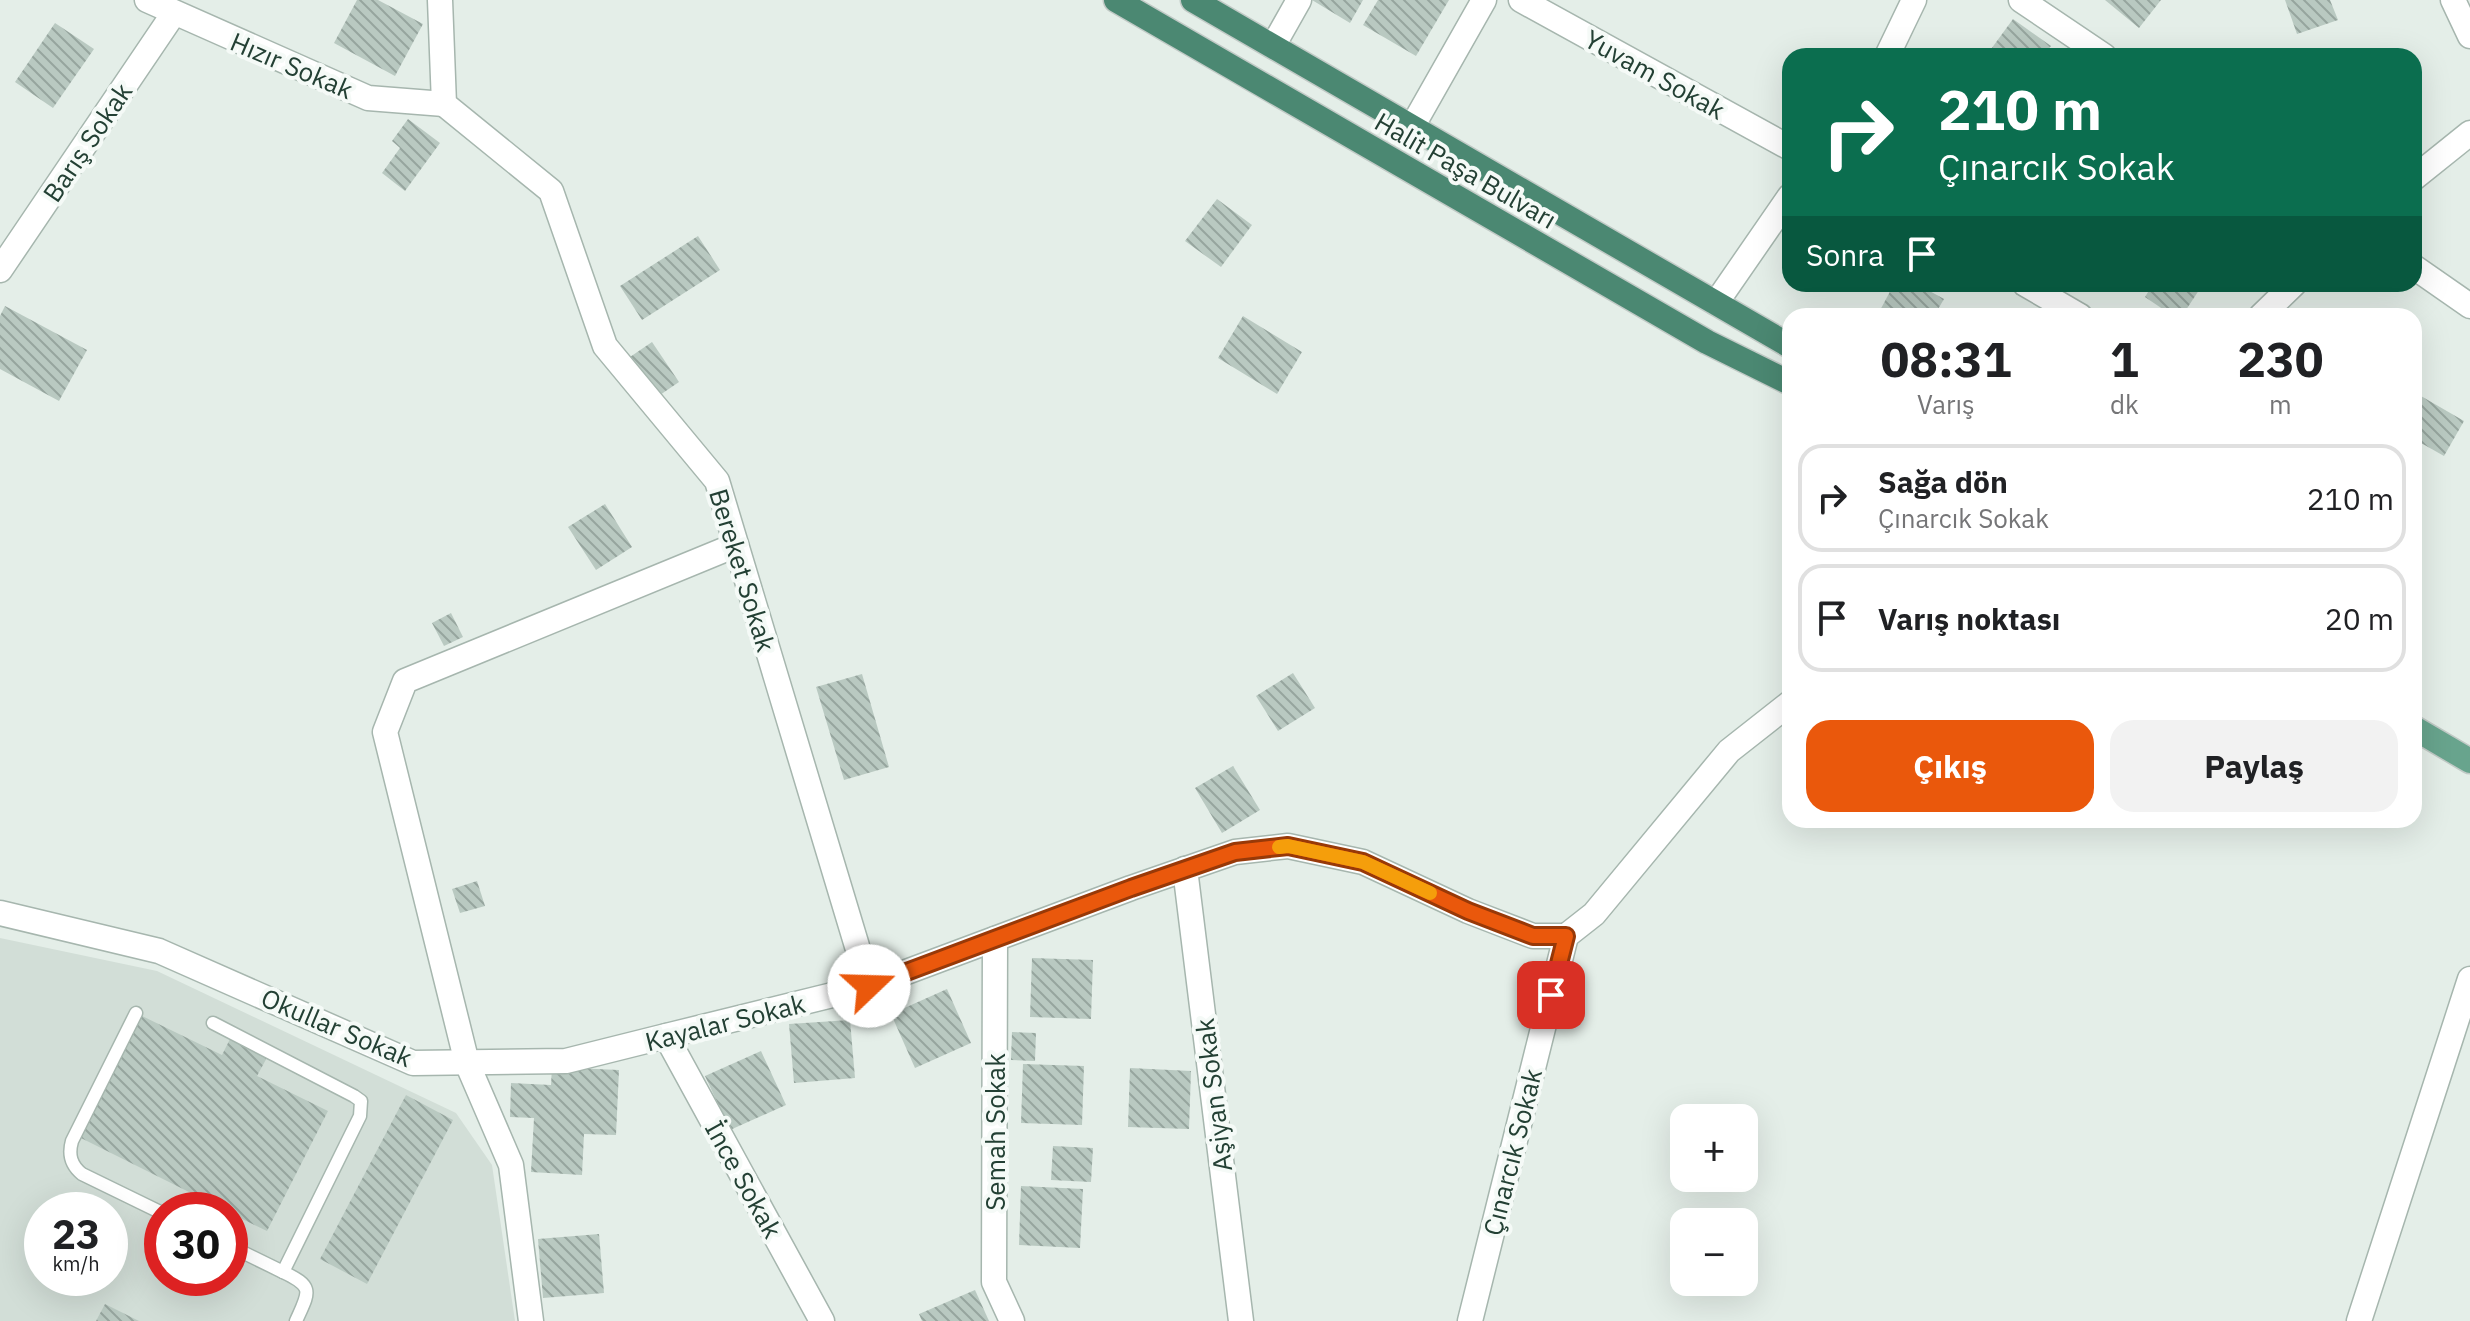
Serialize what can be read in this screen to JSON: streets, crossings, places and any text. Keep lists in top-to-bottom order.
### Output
{
  "streets": {
    "highway": ["Halit Paşa Bulvarı"],
    "street": [
      "Hızır Sokak",
      "Yuvam Sokak",
      "Barış Sokak",
      "Bereket Sokak",
      "Kayalar Sokak",
      "Okullar Sokak",
      "Aşiyan Sokak",
      "Semah Sokak",
      "Çınarcık Sokak",
      "İnce Sokak"
    ]
  },
  "crossings": [
    ["Hızır Sokak", "Barış Sokak"],
    ["Hızır Sokak", "Bereket Sokak"],
    ["Bereket Sokak", "Kayalar Sokak"],
    ["Kayalar Sokak", "Okullar Sokak"],
    ["Kayalar Sokak", "Aşiyan Sokak"],
    ["Kayalar Sokak", "Semah Sokak"],
    ["Kayalar Sokak", "Çınarcık Sokak"],
    ["Kayalar Sokak", "İnce Sokak"]
  ],
  "page": {
    "turn": ["210 m", "Çınarcık Sokak"],
    "then": "Sonra",
    "eta": [
      "08:31",
      "Varış",
      "1",
      "dk",
      "230",
      "m"
    ],
    "list": [
      {
        "name": "Sağa dön",
        "note": "Çınarcık Sokak",
        "value": "210 m"
      },
      {
        "name": "Varış noktası",
        "value": "20 m"
      }
    ],
    "buttons": ["Çıkış", "Paylaş"],
    "map_buttons": ["+", "−"],
    "speed": "23 km/h",
    "limit": "30"
  }
}
